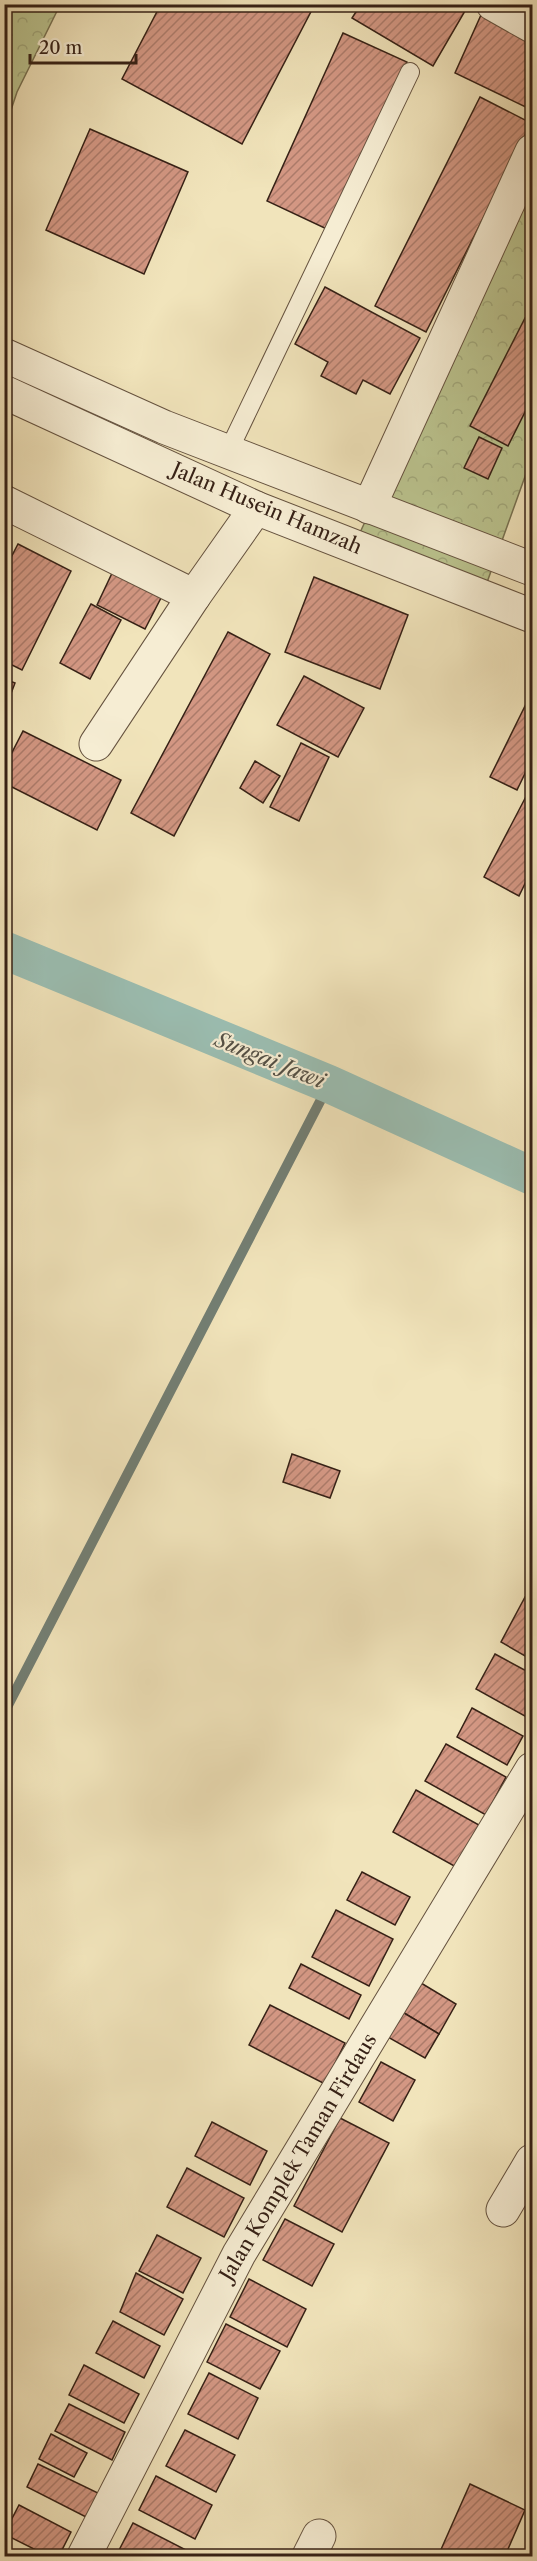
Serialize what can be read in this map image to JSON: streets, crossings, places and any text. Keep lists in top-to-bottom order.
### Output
{
  "streets": {
    "street": ["Jalan Husein Hamzah", "Jalan Komplek Taman Firdaus"]
  },
  "water": ["Sungai Jawi"],
  "scale_bar": "20 m"
}
